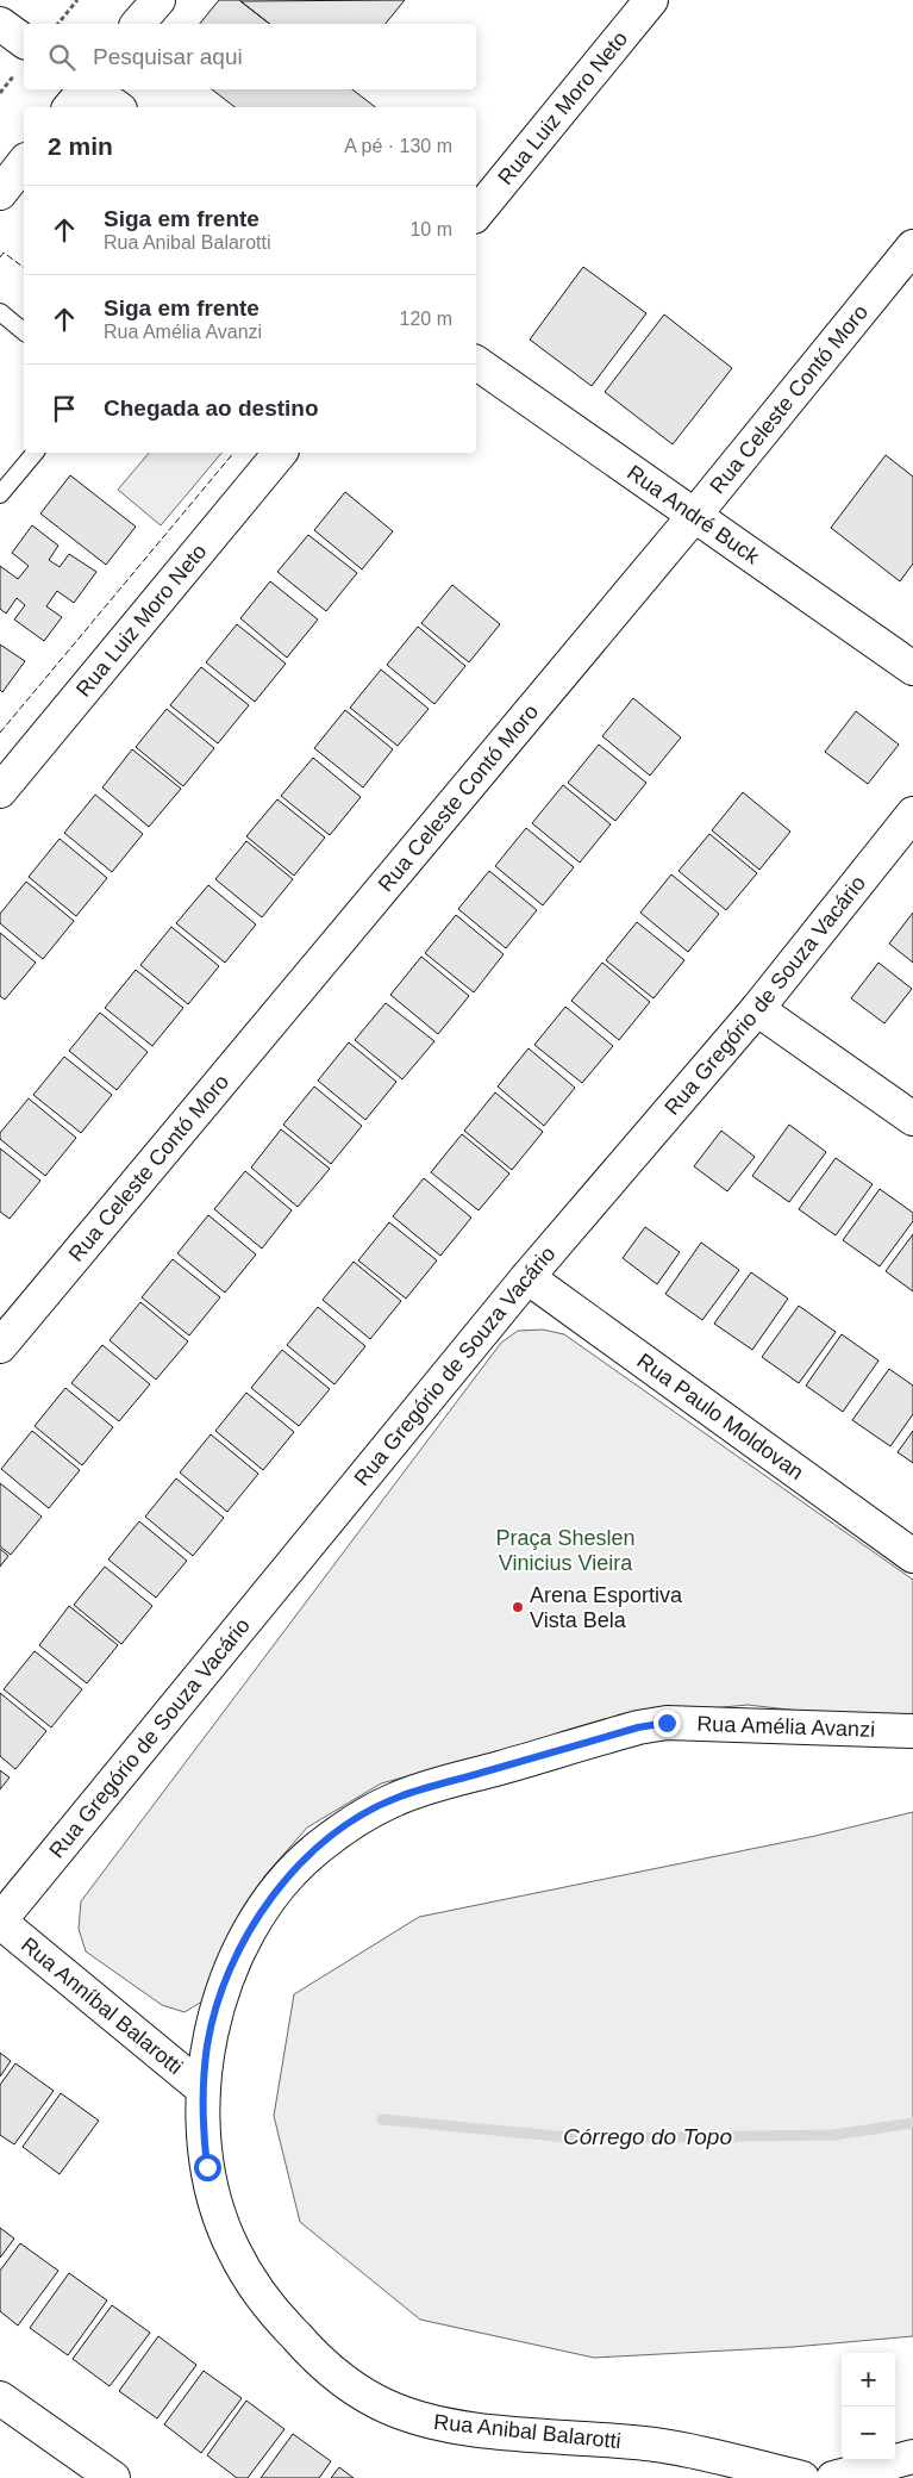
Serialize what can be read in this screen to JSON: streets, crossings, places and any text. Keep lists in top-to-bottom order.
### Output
{
  "streets": {
    "street": [
      "Rua Luiz Moro Neto",
      "Rua Celeste Contó Moro",
      "Rua André Buck",
      "Rua Gregório de Souza Vacário",
      "Rua Paulo Moldovan",
      "Rua Amélia Avanzi",
      "Rua Anníbal Balarotti",
      "Rua Anibal Balarotti"
    ]
  },
  "crossings": [
    ["Rua Celeste Contó Moro", "Rua André Buck"],
    ["Rua Gregório de Souza Vacário", "Rua Paulo Moldovan"],
    ["Rua Gregório de Souza Vacário", "Rua Anníbal Balarotti"],
    ["Rua Amélia Avanzi", "Rua Anníbal Balarotti"],
    ["Rua Amélia Avanzi", "Rua Anibal Balarotti"],
    ["Rua Anníbal Balarotti", "Rua Anibal Balarotti"]
  ],
  "water": ["Córrego do Topo"],
  "parks": ["Praça Sheslen Vinicius Vieira"],
  "places": ["Arena Esportiva Vista Bela"],
  "page": {
    "search": "Pesquisar aqui",
    "heading": ["2 min", "A pé · 130 m"],
    "list": [
      ["Siga em frente", "Rua Anibal Balarotti", "10 m"],
      ["Siga em frente", "Rua Amélia Avanzi", "120 m"],
      "Chegada ao destino"
    ],
    "map_buttons": ["+", "−"]
  }
}
